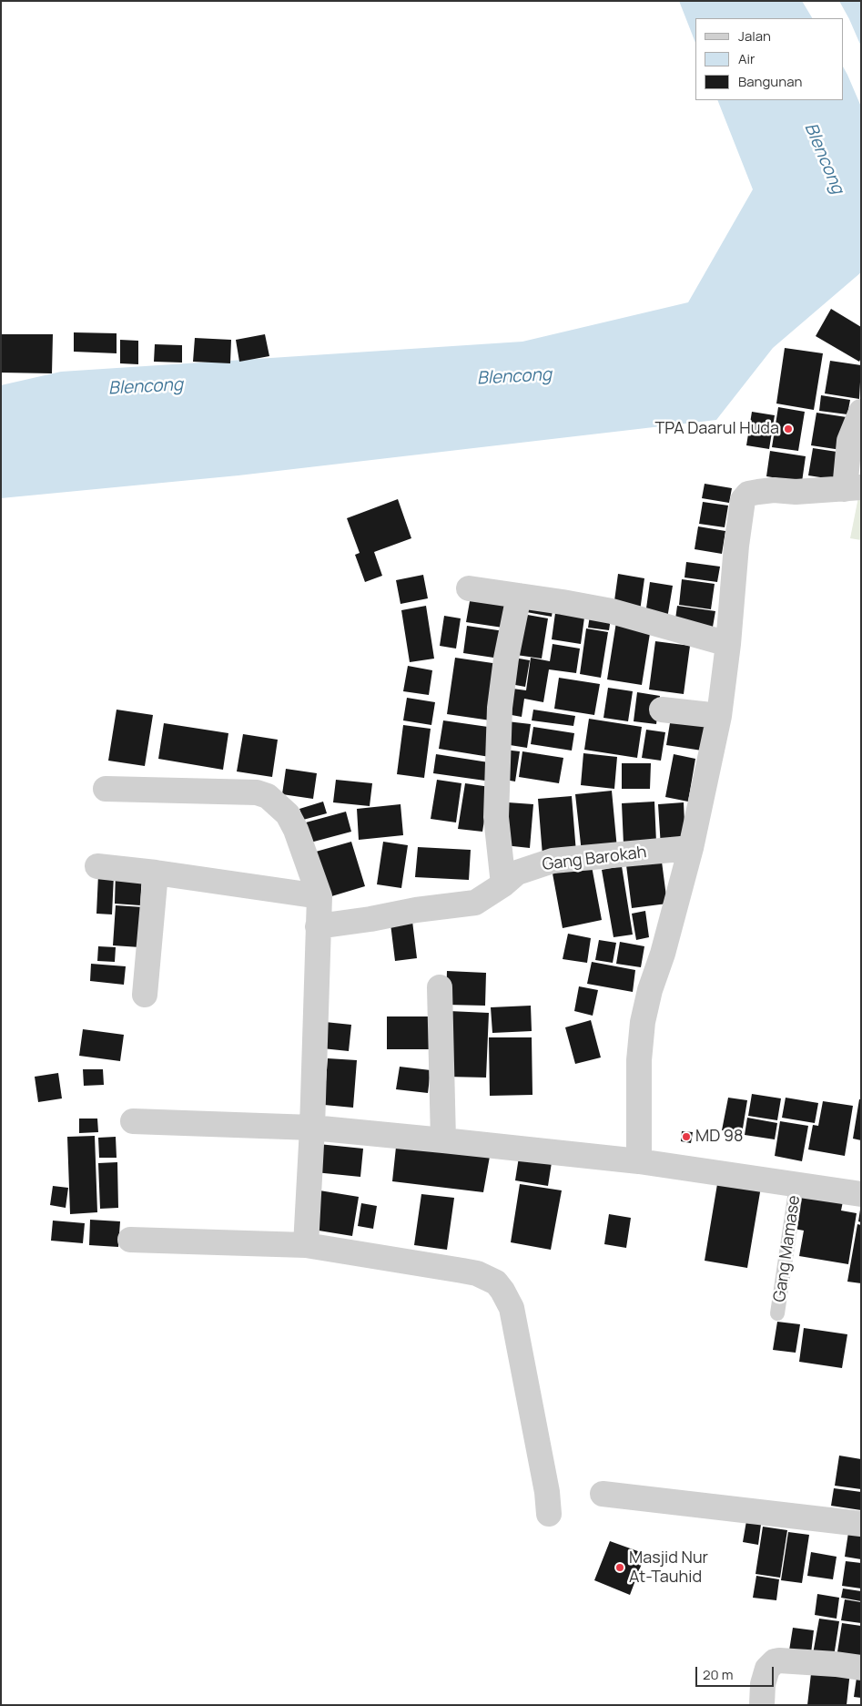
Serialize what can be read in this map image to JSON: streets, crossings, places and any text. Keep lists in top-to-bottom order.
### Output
{
  "streets": {
    "street": ["Gang Barokah"],
    "lane": ["Gang Mamase"]
  },
  "water": ["Blencong"],
  "places": ["TPA Daarul Huda", "MD 98", "Masjid Nur At-Tauhid"],
  "legend": ["Jalan", "Air", "Bangunan"],
  "scale_bar": "20 m"
}
